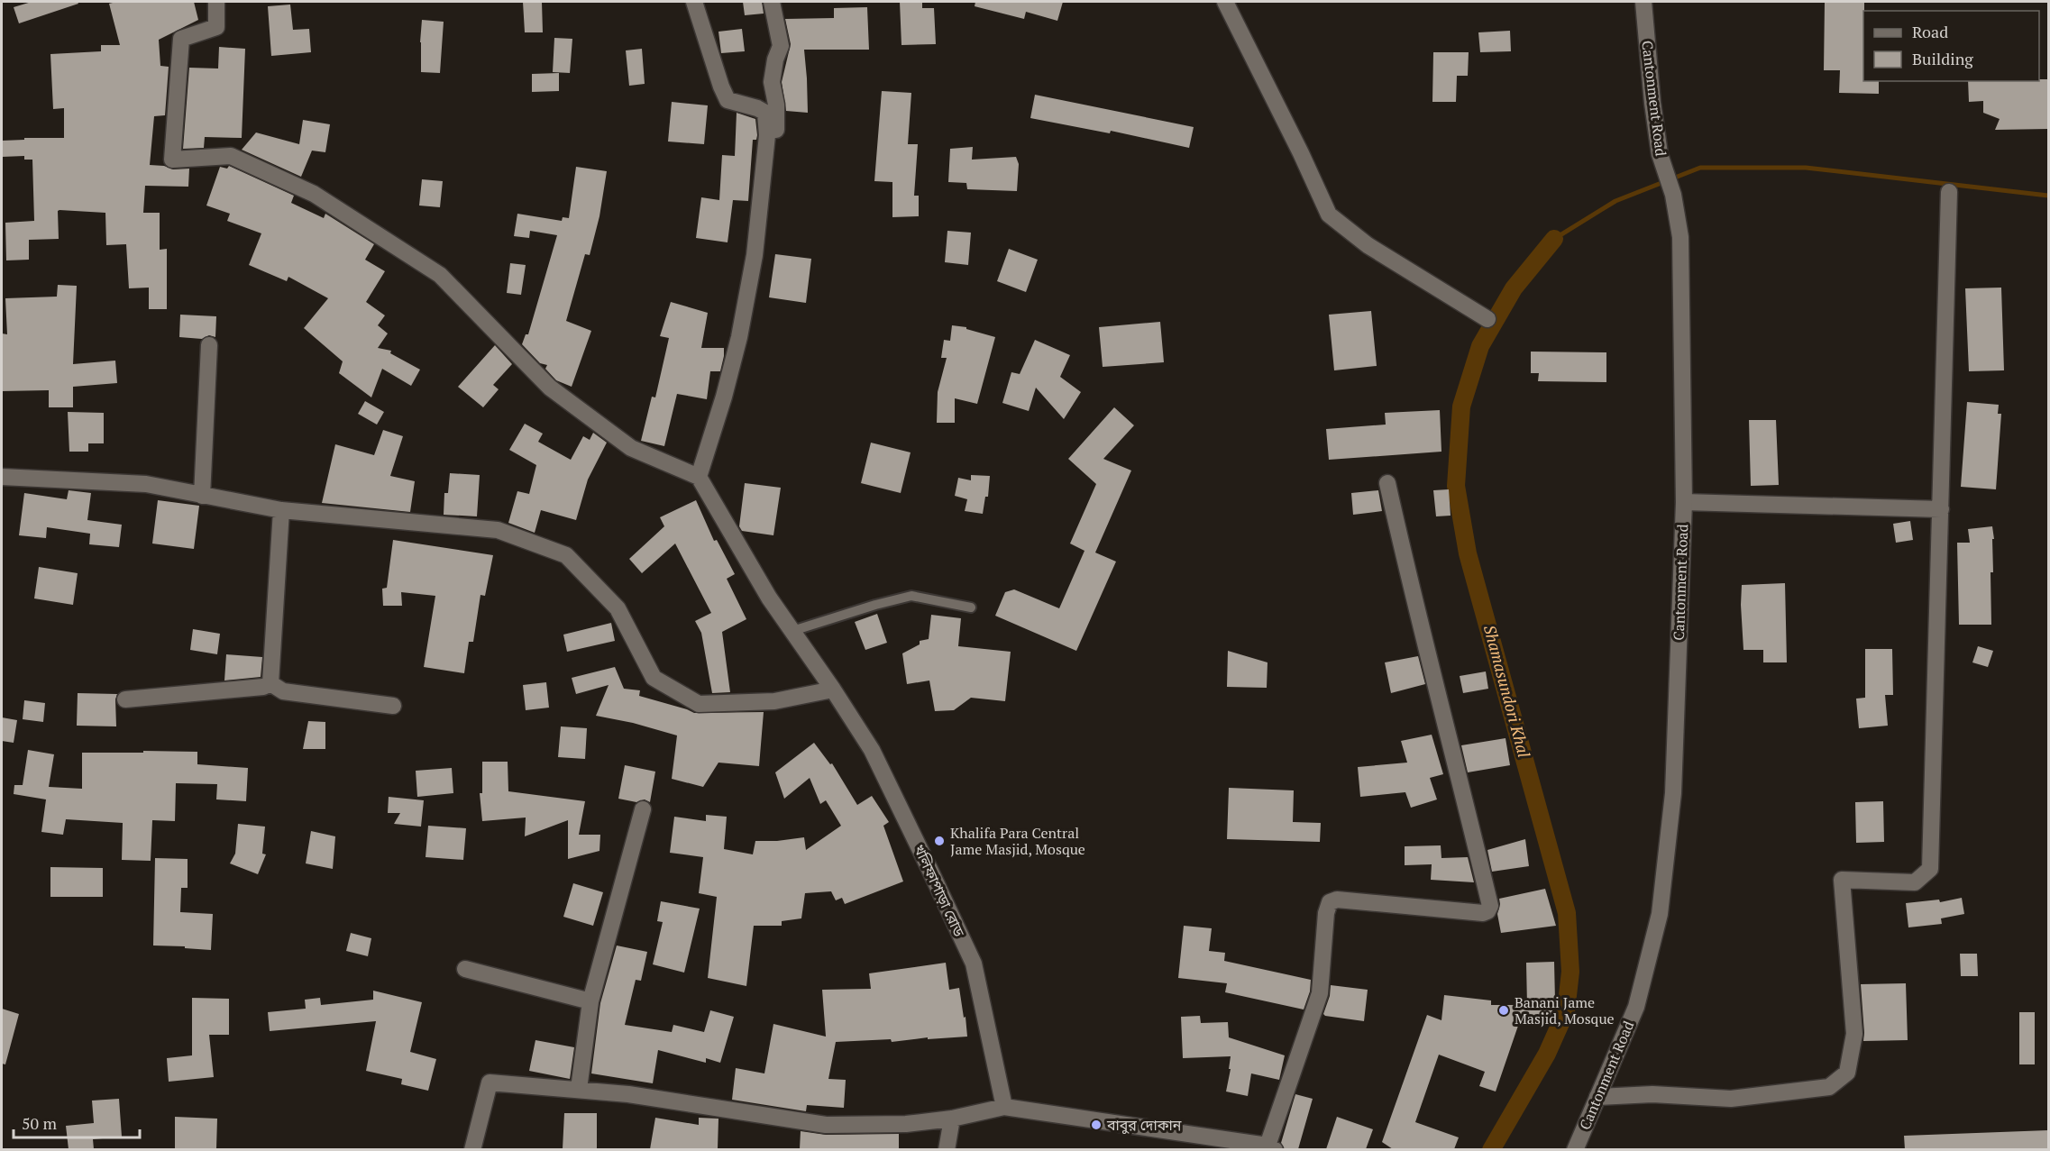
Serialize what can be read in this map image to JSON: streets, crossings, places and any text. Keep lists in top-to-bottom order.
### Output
{
  "streets": {
    "street": ["Cantonment Road", "খলিফাপাড়া রোড"]
  },
  "water": ["Shamasundori Khal"],
  "places": ["Khalifa Para Central Jame Masjid, Mosque", "Banani Jame Masjid, Mosque", "বাবুর দোকান"],
  "legend": ["Road", "Building"],
  "scale_bar": "50 m"
}
